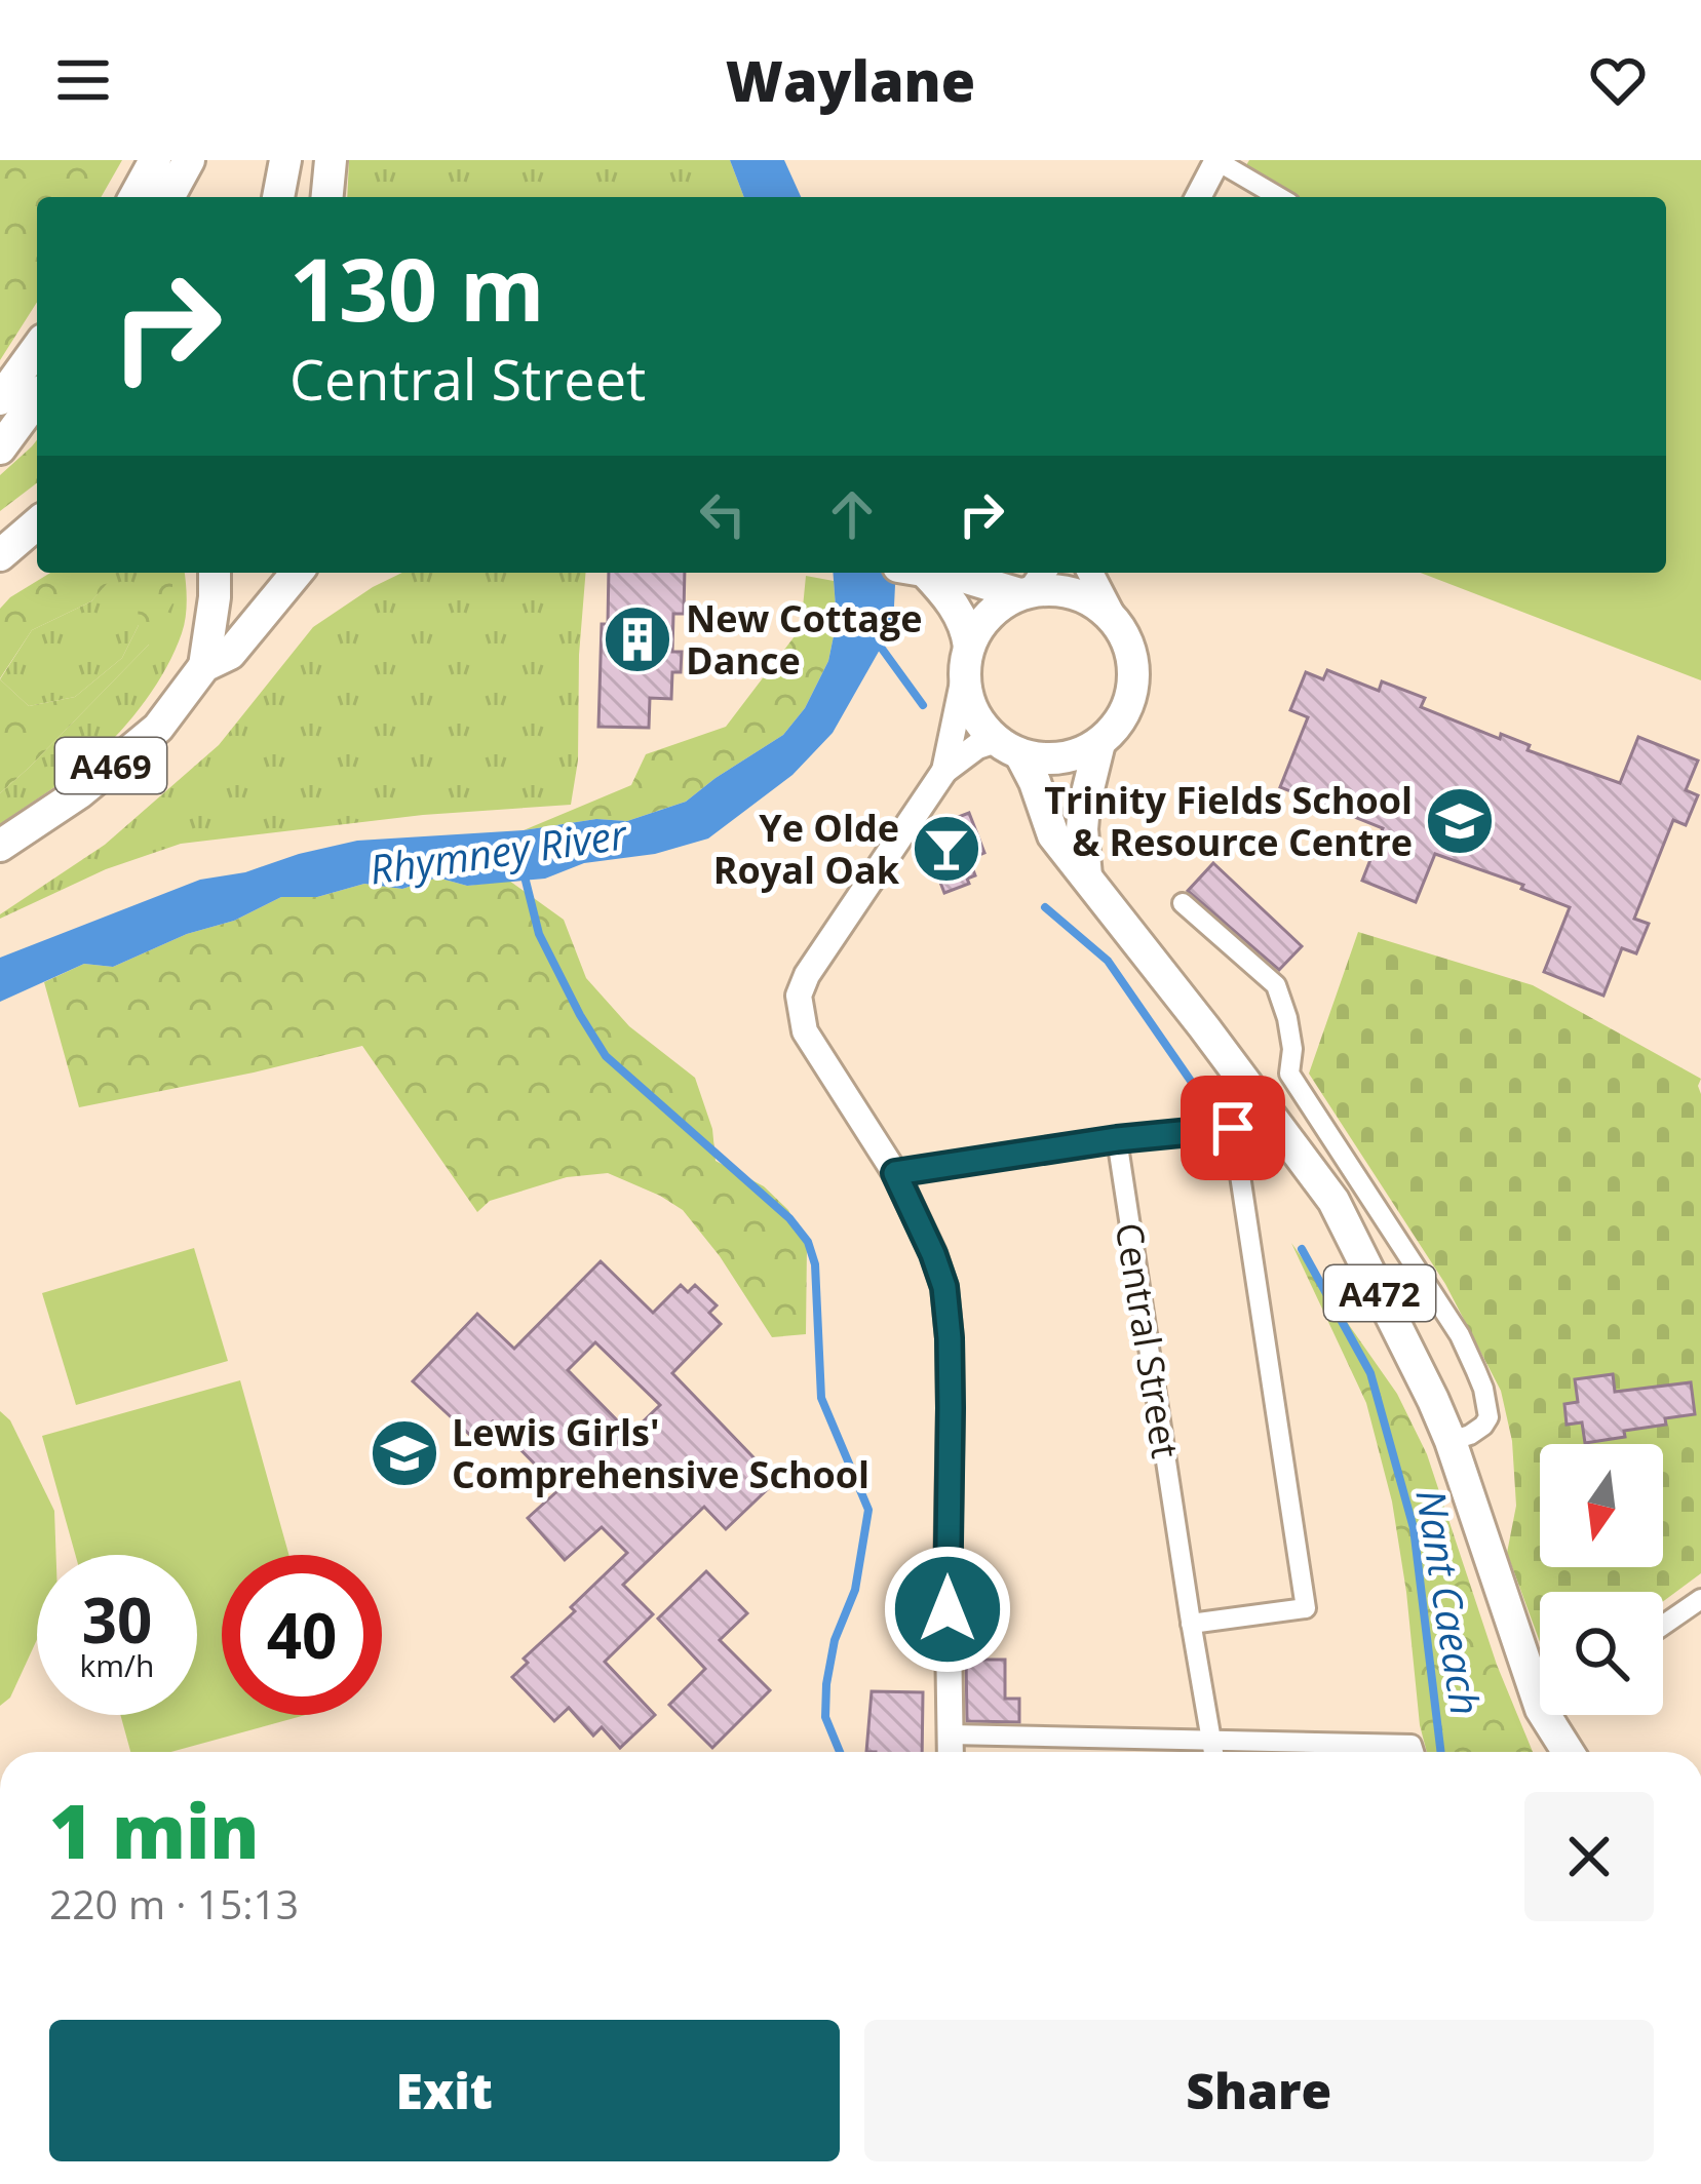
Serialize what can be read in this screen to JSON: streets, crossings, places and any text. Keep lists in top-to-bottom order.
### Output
{
  "streets": {
    "main road": ["A469", "A472"],
    "street": ["Central Street"]
  },
  "water": ["Rhymney River", "Nant Caeach"],
  "places": {
    "building": ["New Cottage Dance"],
    "school or university": ["Trinity Fields School & Resource Centre", "Lewis Girls' Comprehensive School"],
    "bar": ["Ye Olde Royal Oak"]
  },
  "north": "bottom",
  "page": {
    "header": "Waylane",
    "turn": ["130 m", "Central Street"],
    "speed": "30 km/h",
    "limit": "40",
    "heading": ["1 min", "220 m · 15:13"],
    "buttons": ["Exit", "Share"]
  }
}
